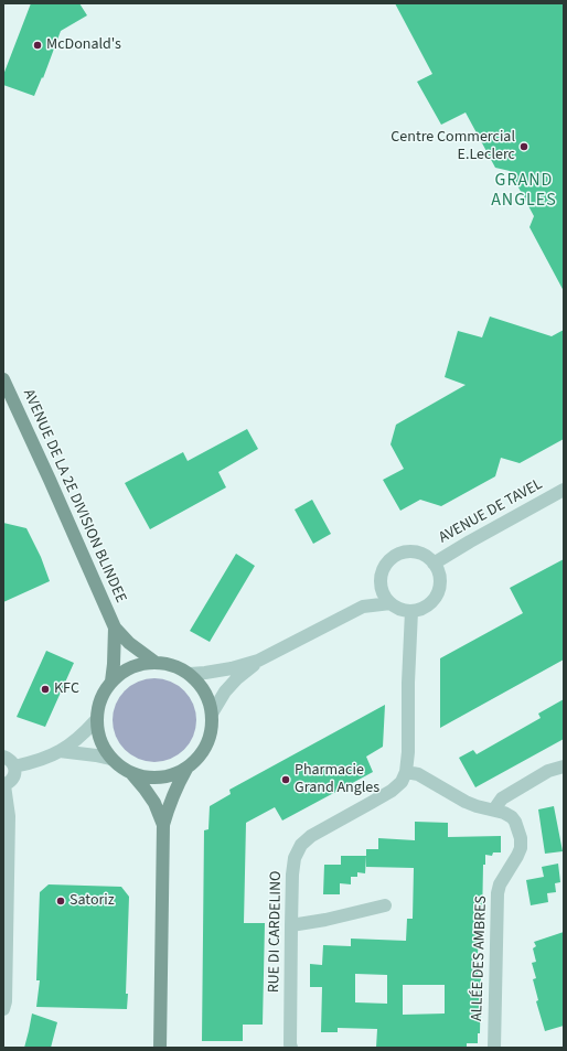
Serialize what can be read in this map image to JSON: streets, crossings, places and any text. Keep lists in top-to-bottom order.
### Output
{
  "streets": {
    "main road": ["AVENUE DE LA 2E DIVISION BLINDEE"],
    "street": ["AVENUE DE TAVEL", "RUE DI CARDELINO", "ALLÉE DES AMBRES"]
  },
  "crossings": [
    ["RUE DI CARDELINO", "ALLÉE DES AMBRES"]
  ],
  "districts": ["GRAND ANGLES"],
  "places": [
    "McDonald's",
    "Centre Commercial E.Leclerc",
    "KFC",
    "Pharmacie Grand Angles",
    "Satoriz"
  ]
}
